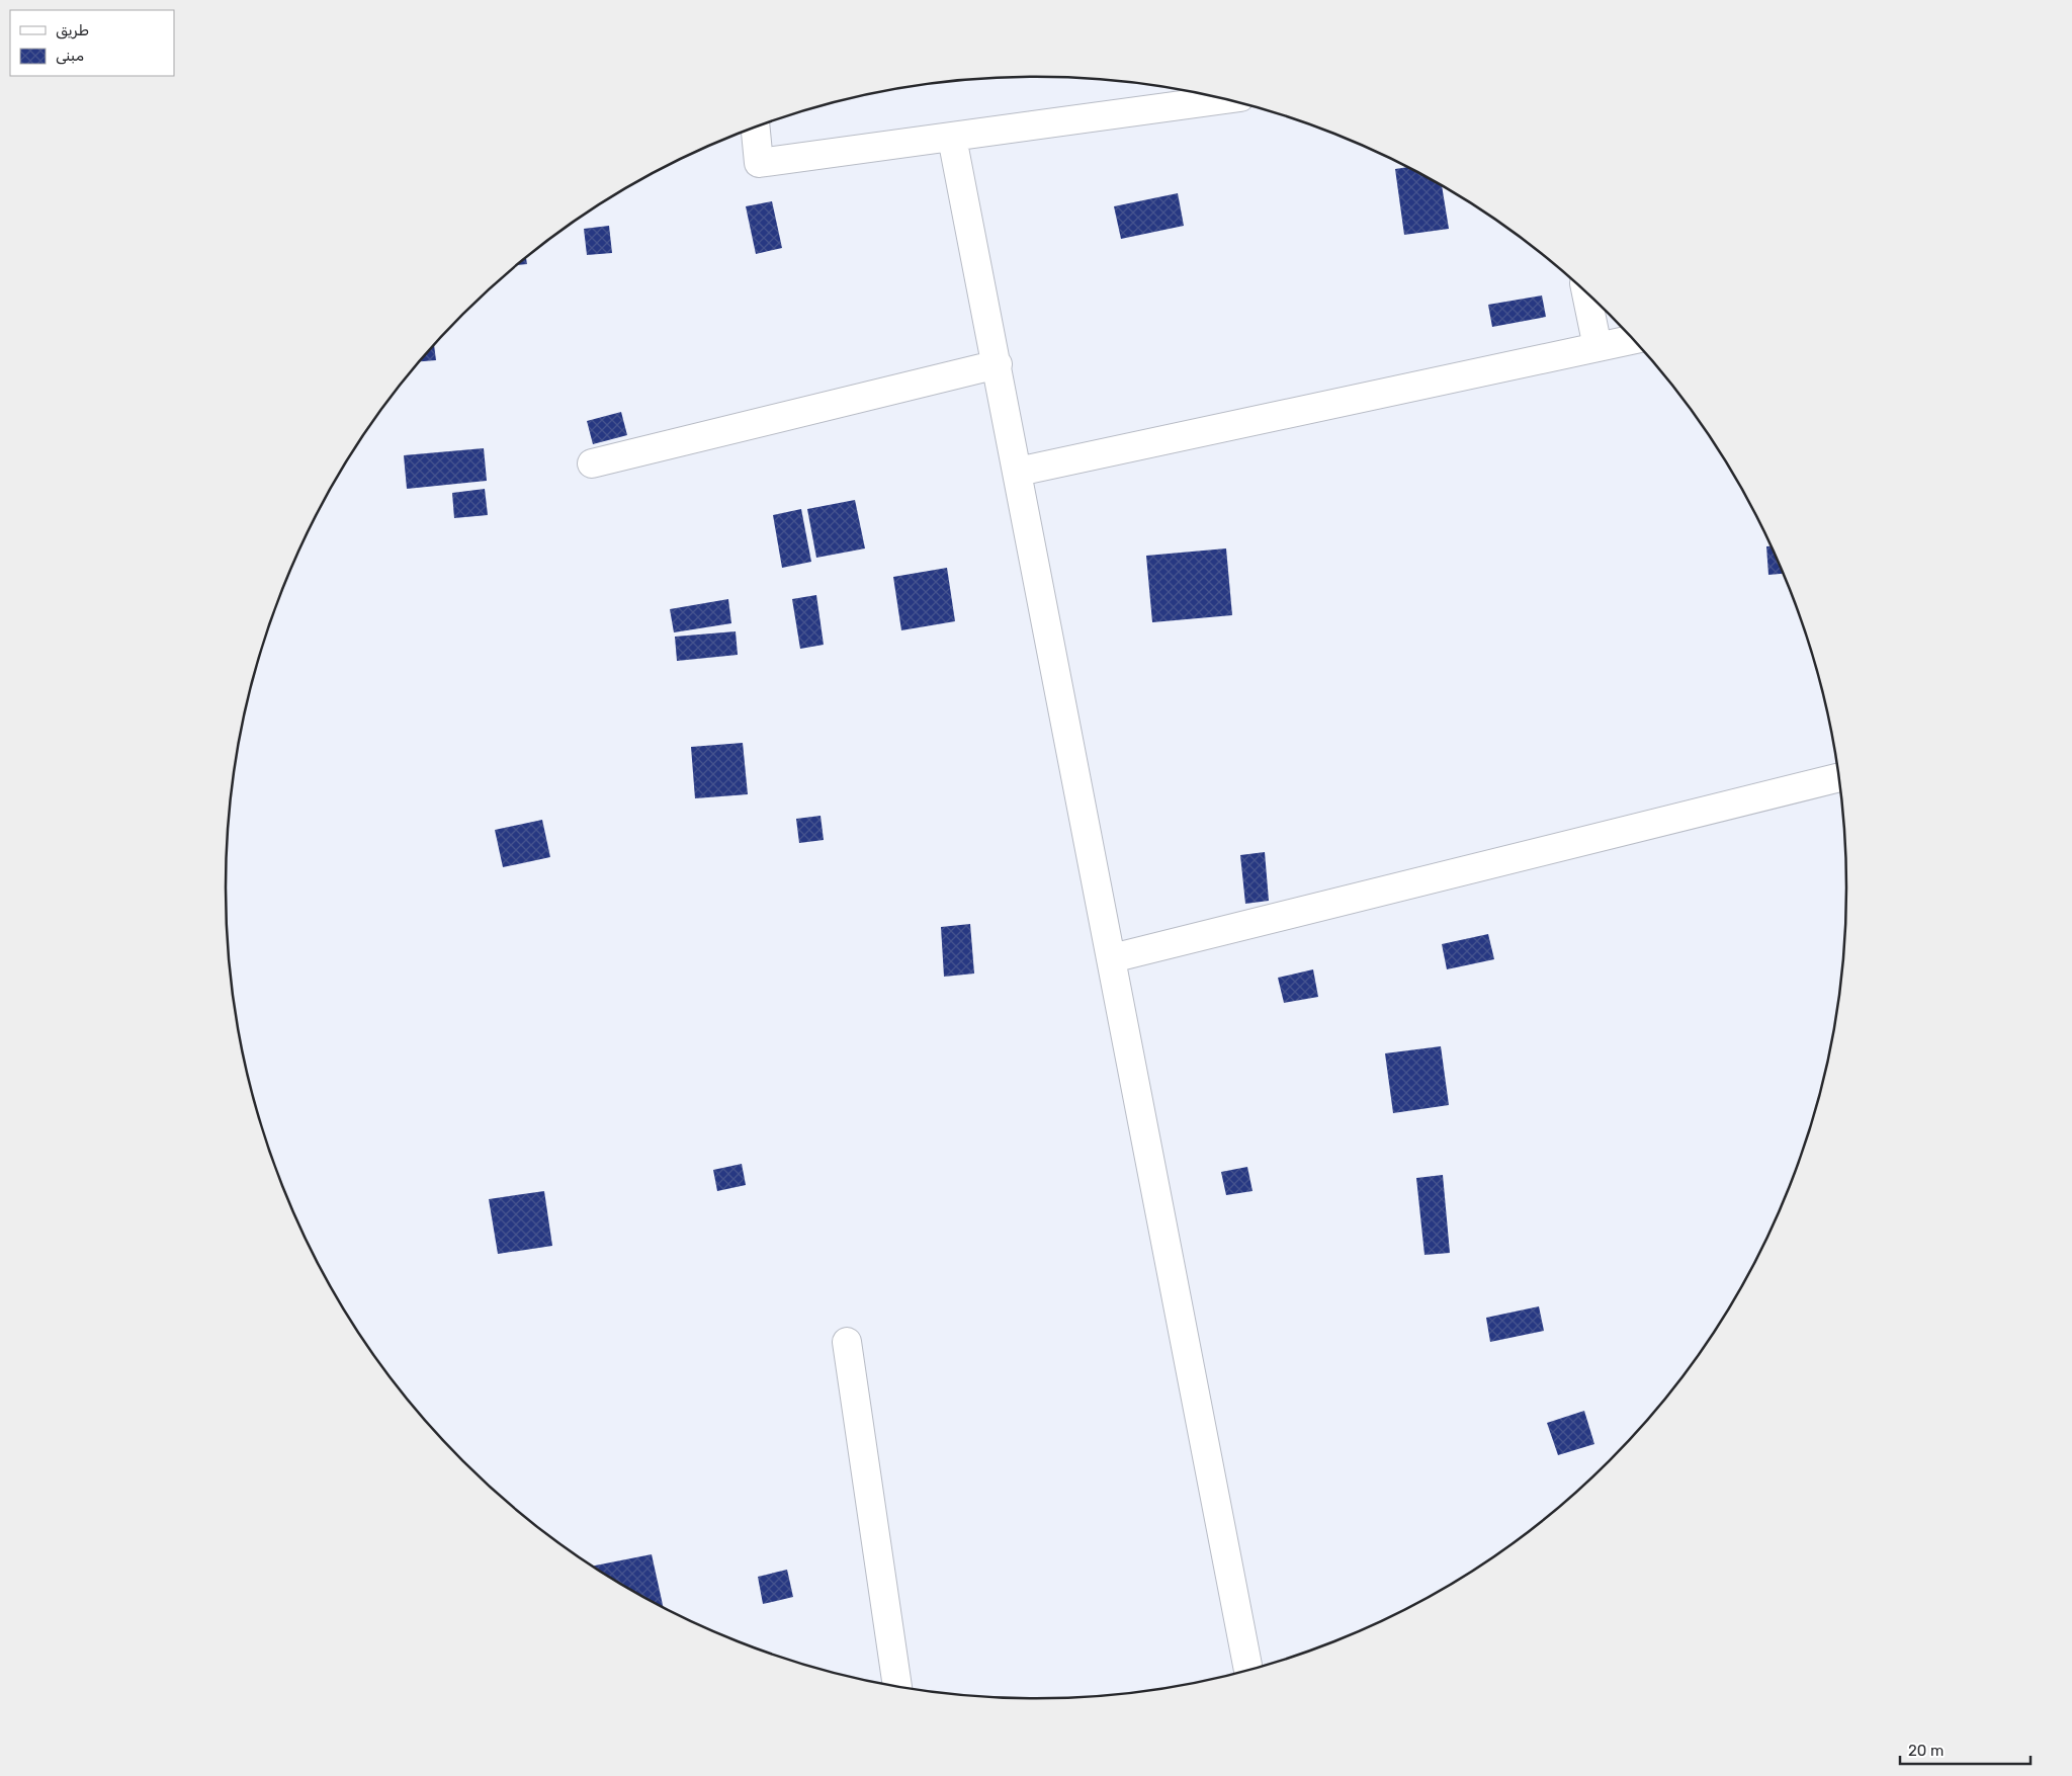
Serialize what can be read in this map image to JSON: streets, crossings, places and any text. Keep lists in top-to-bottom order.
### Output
{
  "legend": ["طريق", "مبنى"],
  "scale_bar": "20 m"
}
